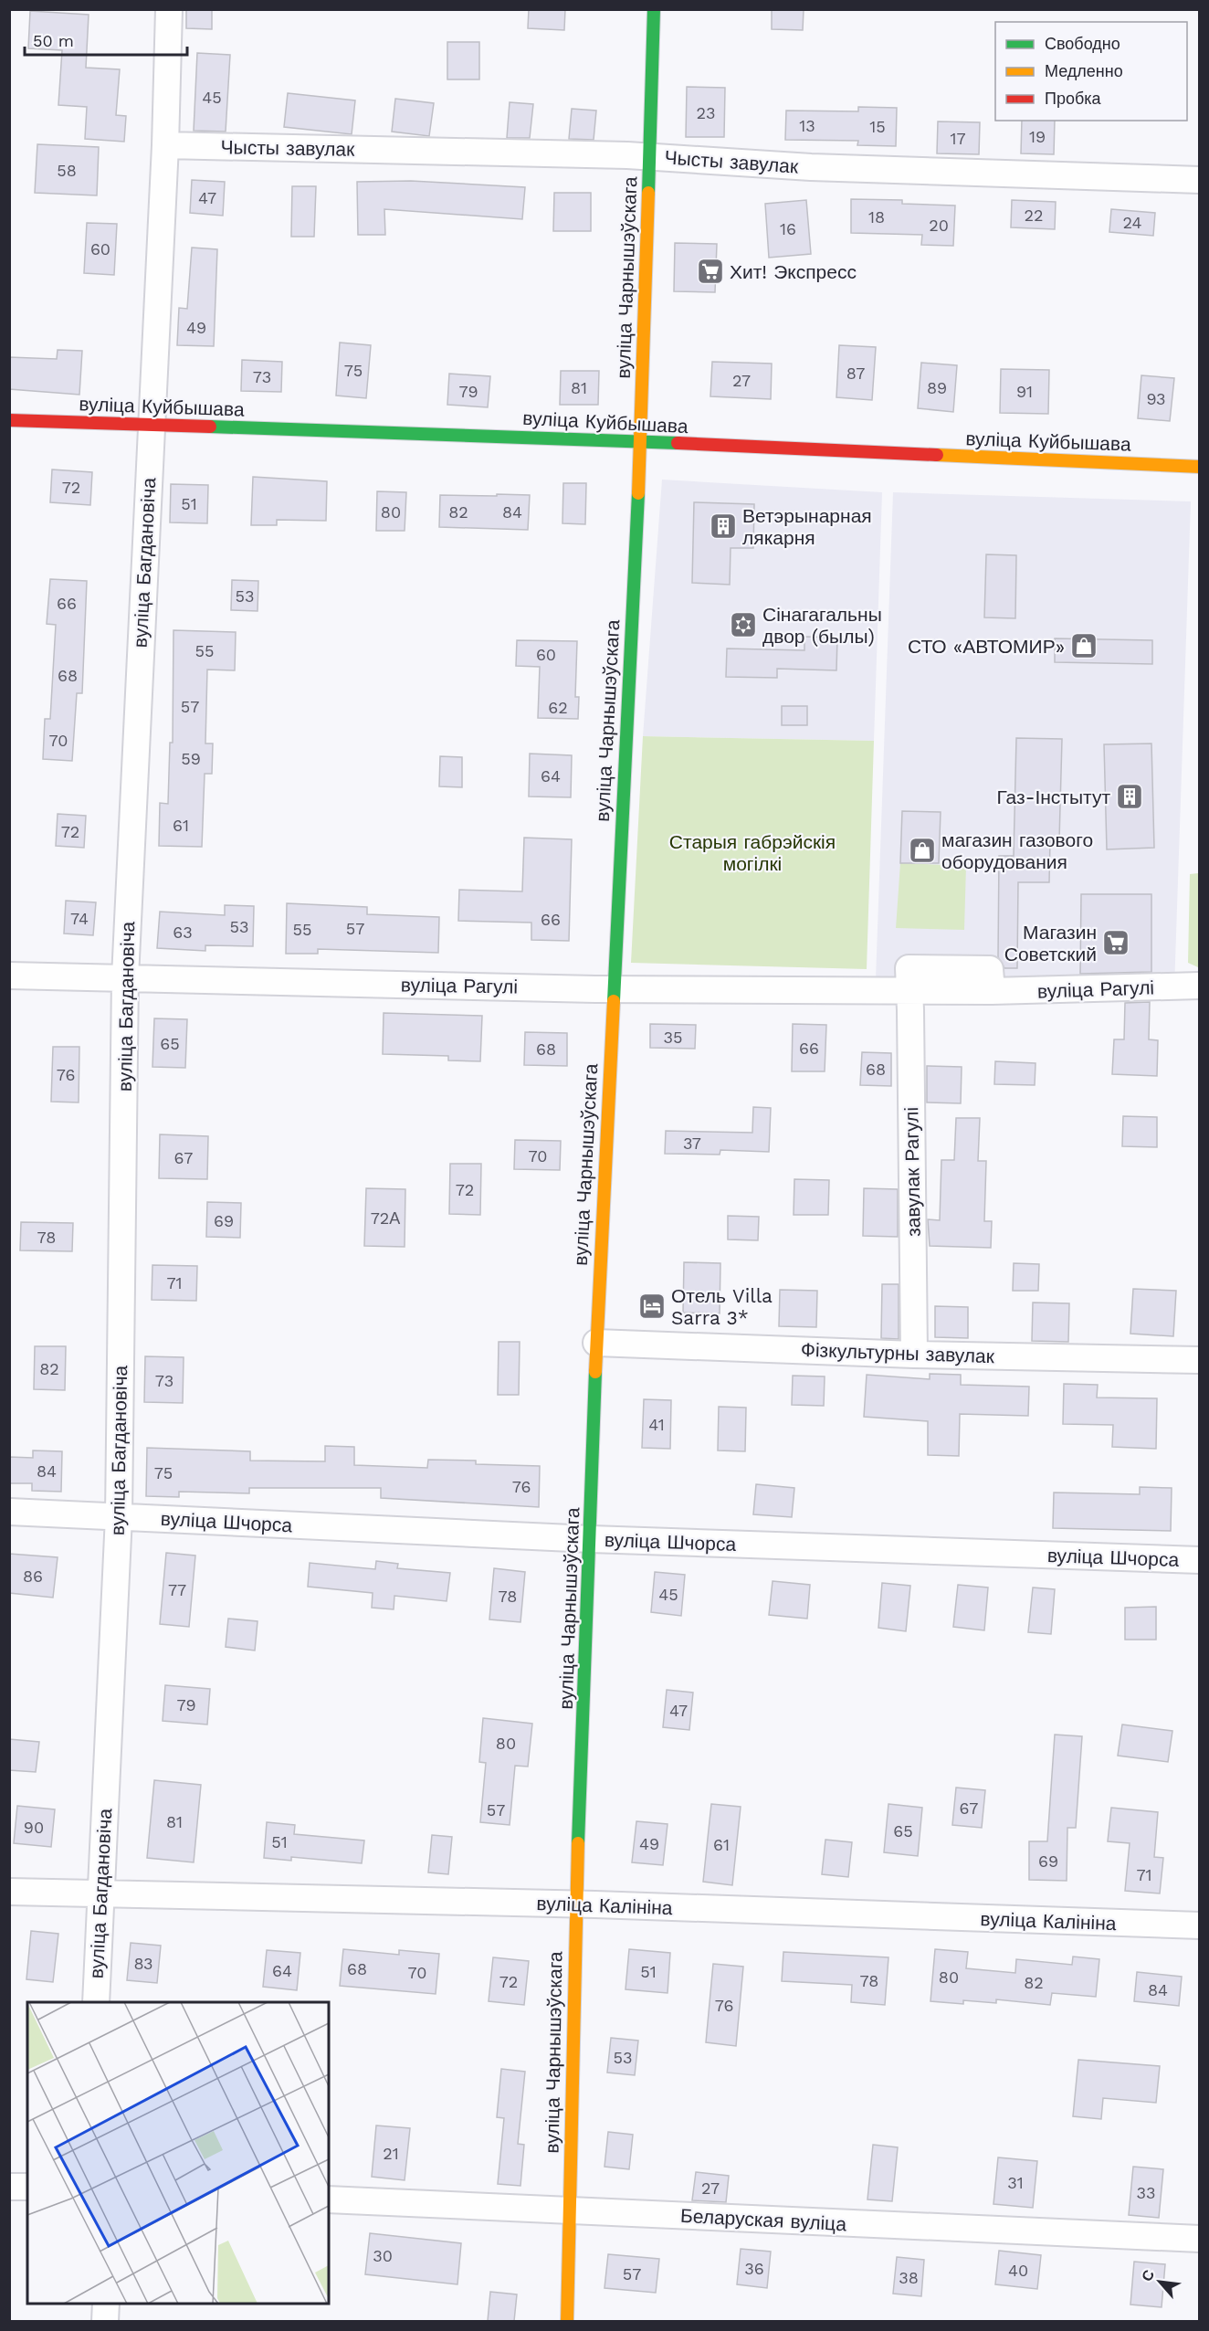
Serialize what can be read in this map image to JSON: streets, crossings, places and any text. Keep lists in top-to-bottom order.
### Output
{
  "streets": {
    "main road": ["вуліца Чарнышэўскага", "вуліца Куйбышава"],
    "street": [
      "Чысты завулак",
      "вуліца Багдановіча",
      "вуліца Рагулі",
      "завулак Рагулі",
      "Фізкультурны завулак",
      "вуліца Шчорса",
      "вуліца Калініна",
      "Беларуская вуліца"
    ]
  },
  "crossings": [
    ["Чысты завулак", "вуліца Чарнышэўскага"],
    ["Чысты завулак", "вуліца Багдановіча"],
    ["вуліца Чарнышэўскага", "вуліца Куйбышава"],
    ["вуліца Чарнышэўскага", "вуліца Рагулі"],
    ["вуліца Чарнышэўскага", "Фізкультурны завулак"],
    ["вуліца Чарнышэўскага", "вуліца Шчорса"],
    ["вуліца Чарнышэўскага", "вуліца Калініна"],
    ["вуліца Чарнышэўскага", "Беларуская вуліца"],
    ["вуліца Куйбышава", "вуліца Багдановіча"],
    ["вуліца Багдановіча", "вуліца Рагулі"],
    ["вуліца Багдановіча", "вуліца Шчорса"],
    ["вуліца Багдановіча", "вуліца Калініна"],
    ["вуліца Рагулі", "завулак Рагулі"],
    ["завулак Рагулі", "Фізкультурны завулак"]
  ],
  "parks": ["Старыя габрэйскія могілкі"],
  "places": {
    "supermarket": ["Хит! Экспресс", "Магазин Советский"],
    "building": ["Ветэрынарная лякарня", "Газ-Інстытут"],
    "synagogue": ["Сінагагальны двор (былы)"],
    "shop": ["СТО «АВТОМИР»", "магазин газового оборудования"],
    "hotel": ["Отель Villa Sarra 3*"]
  },
  "house_numbers": [
    "45",
    "23",
    "13",
    "15",
    "19",
    "17",
    "58",
    "47",
    "22",
    "18",
    "24",
    "20",
    "16",
    "60",
    "49",
    "75",
    "87",
    "73",
    "27",
    "81",
    "89",
    "79",
    "91",
    "93",
    "72",
    "51",
    "80",
    "82",
    "84",
    "53",
    "66",
    "55",
    "60",
    "68",
    "57",
    "62",
    "70",
    "59",
    "64",
    "61",
    "72",
    "74",
    "66",
    "53",
    "57",
    "55",
    "63",
    "35",
    "65",
    "66",
    "68",
    "68",
    "76",
    "37",
    "70",
    "67",
    "72",
    "72А",
    "69",
    "78",
    "71",
    "82",
    "73",
    "41",
    "84",
    "75",
    "76",
    "86",
    "77",
    "45",
    "78",
    "79",
    "47",
    "80",
    "67",
    "57",
    "81",
    "90",
    "65",
    "51",
    "49",
    "61",
    "69",
    "71",
    "83",
    "68",
    "64",
    "51",
    "70",
    "80",
    "78",
    "72",
    "82",
    "84",
    "76",
    "53",
    "21",
    "31",
    "27",
    "33",
    "30",
    "36",
    "40",
    "57",
    "38"
  ],
  "legend": ["Свободно", "Медленно", "Пробка"],
  "scale_bar": "50 m",
  "north": "top left"
}
